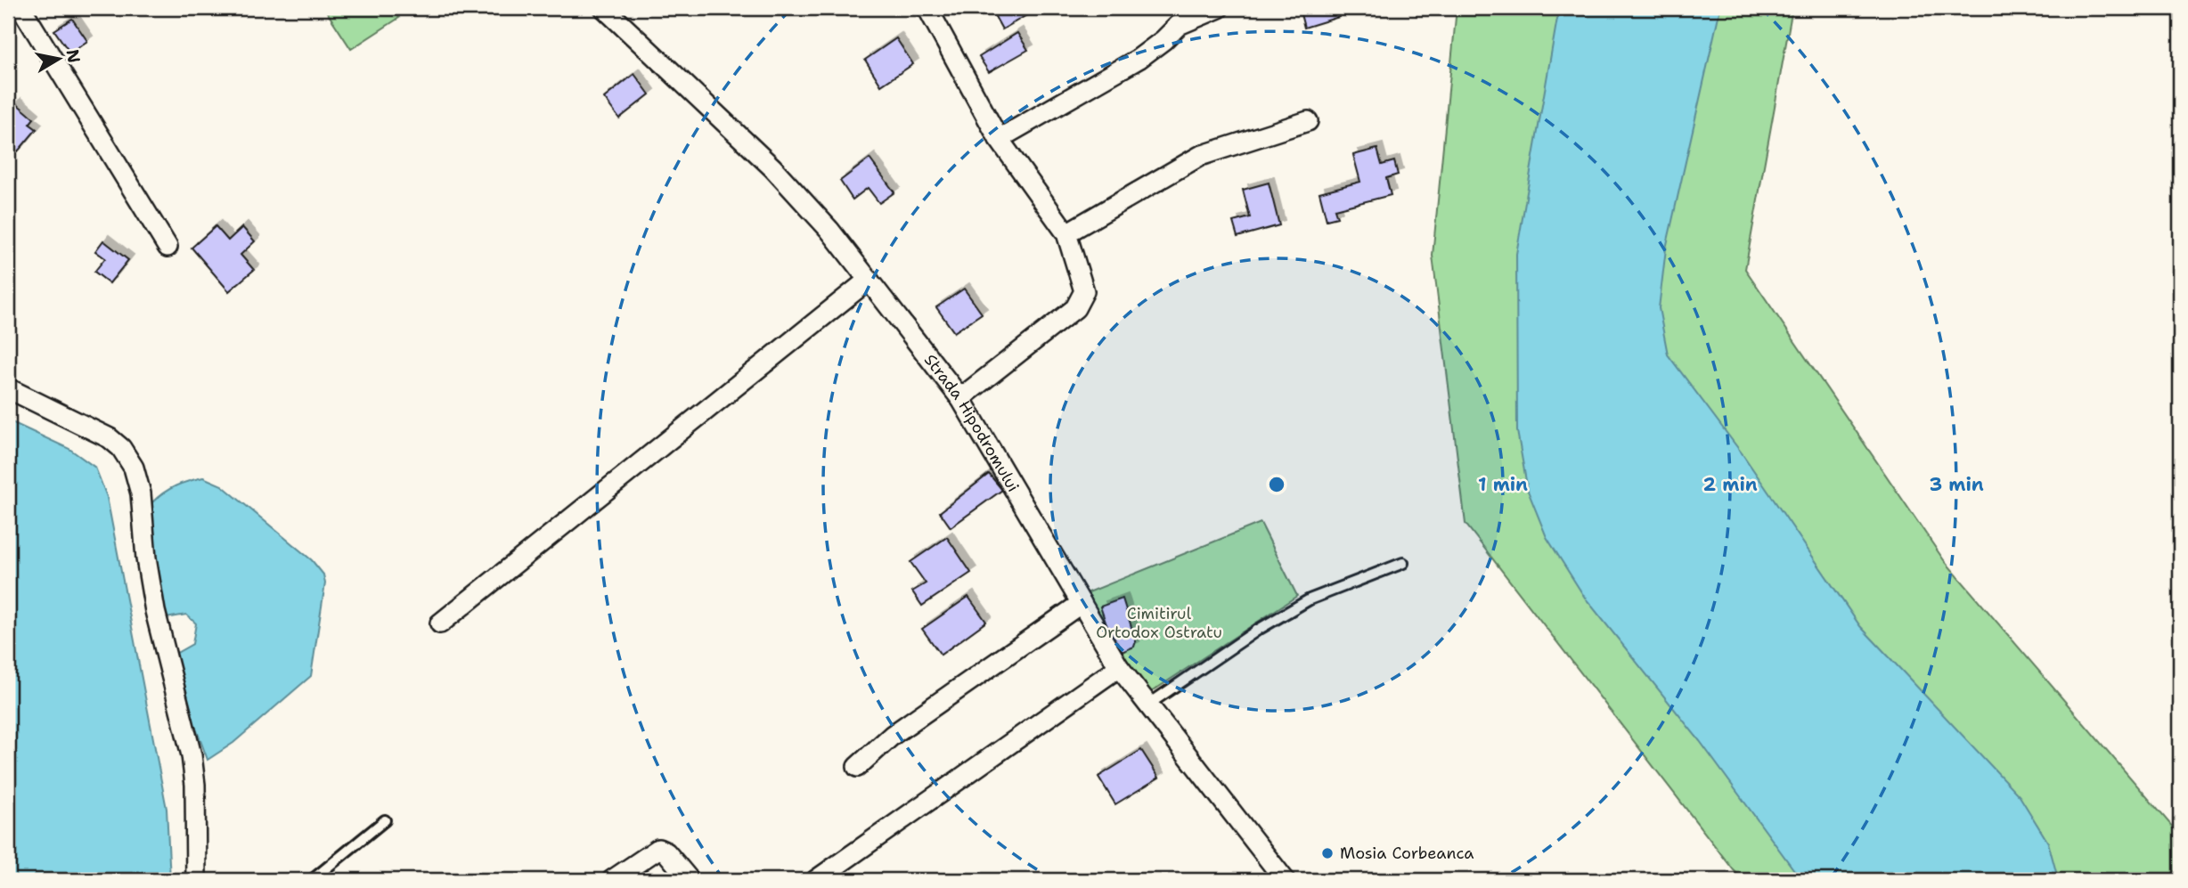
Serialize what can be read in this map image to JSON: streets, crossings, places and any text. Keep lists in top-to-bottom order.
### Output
{
  "streets": {
    "street": ["Strada Hipodromului"]
  },
  "parks": ["Cimitirul Ortodox Ostratu"],
  "places": ["Mosia Corbeanca"],
  "north": "right",
  "rings": ["1 min", "2 min", "3 min"]
}
